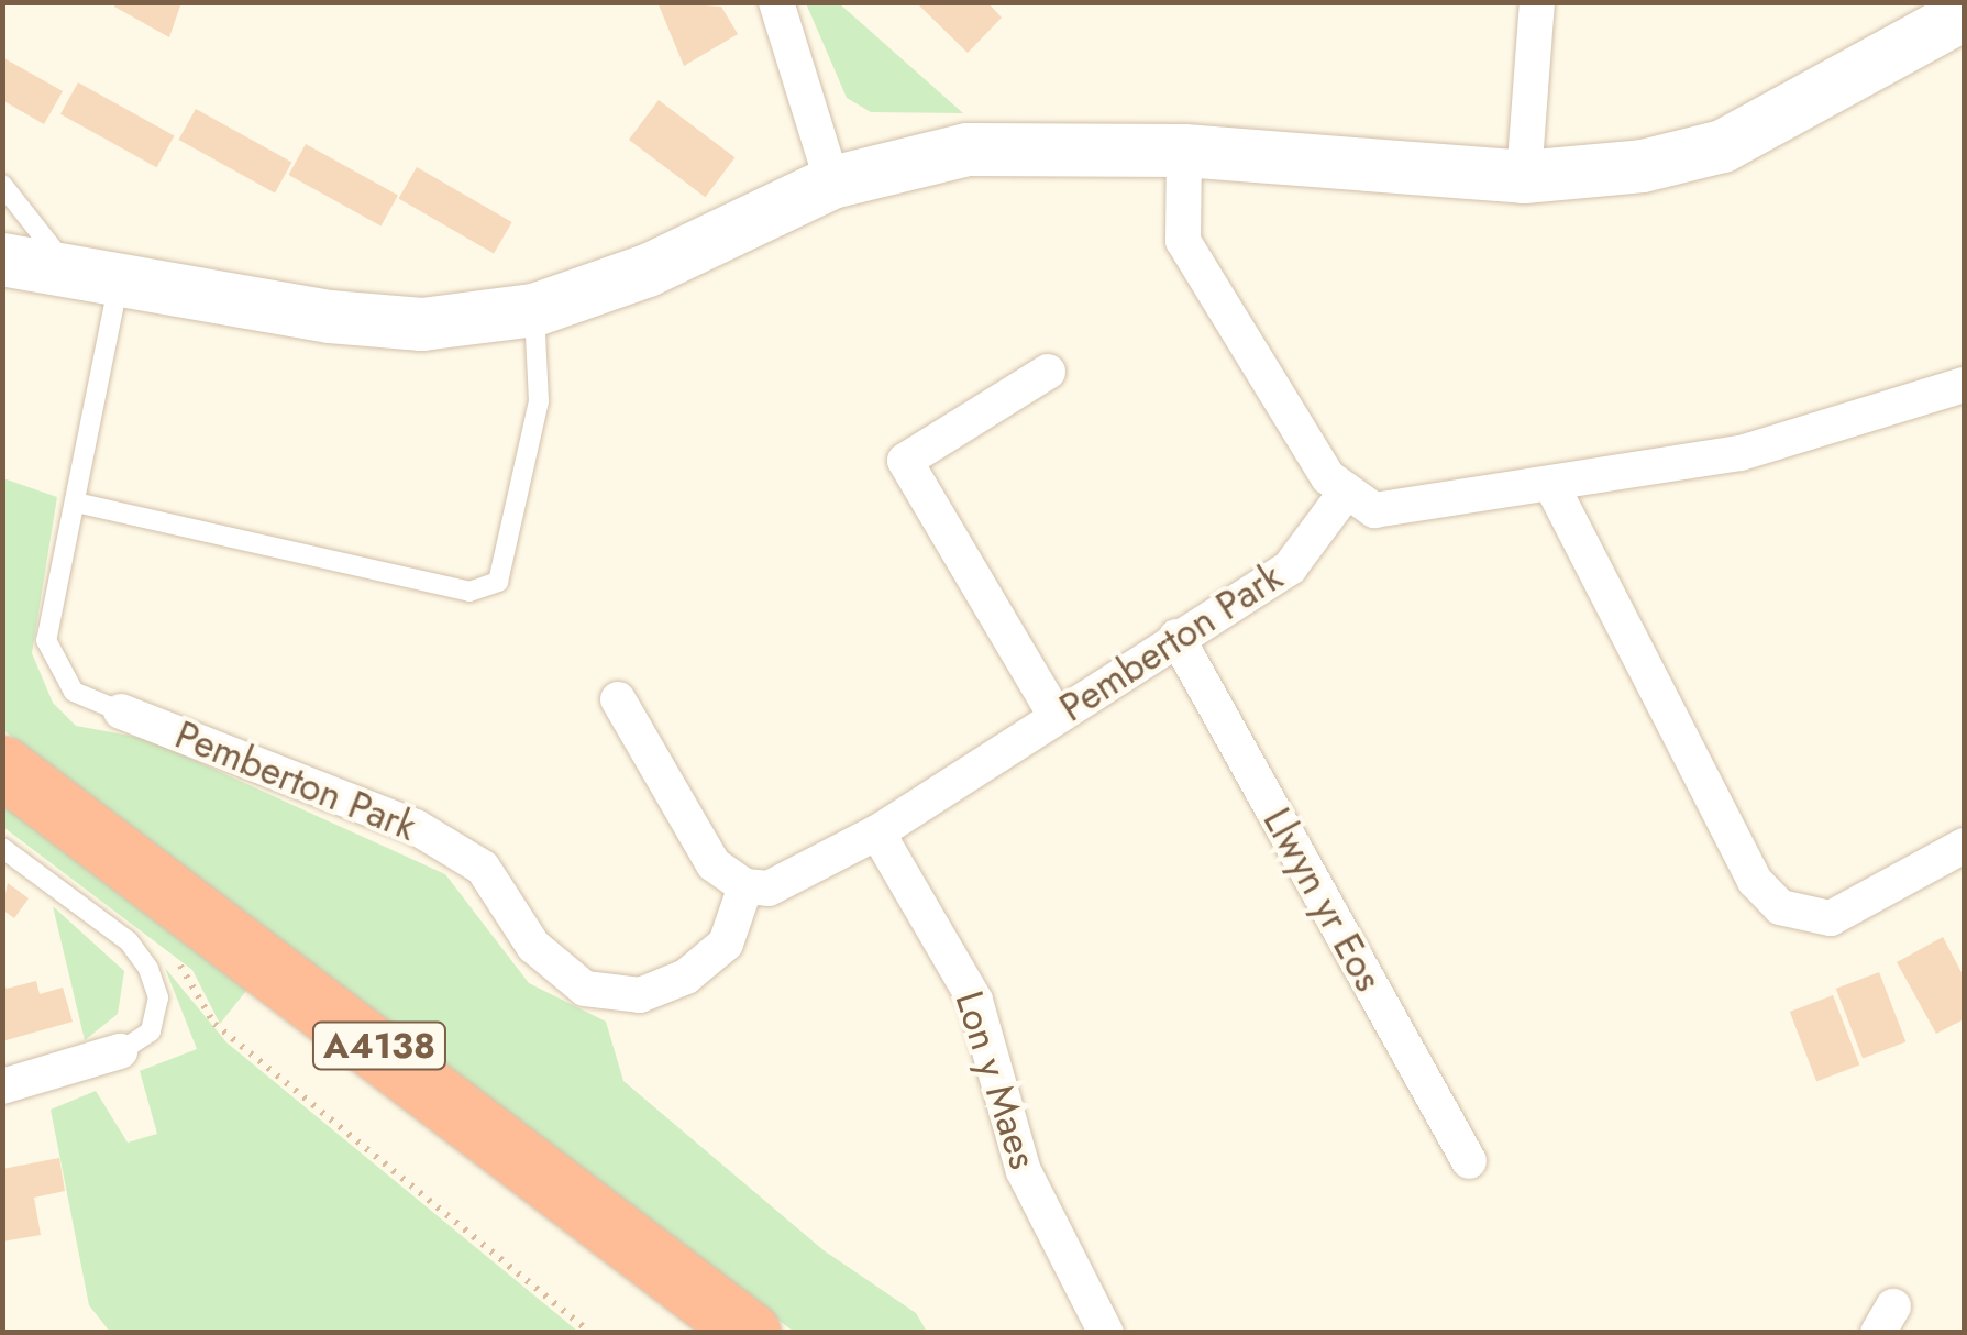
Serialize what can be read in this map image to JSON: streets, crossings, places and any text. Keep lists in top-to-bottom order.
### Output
{
  "streets": {
    "highway": ["A4138"],
    "street": ["Pemberton Park", "Llwyn yr Eos", "Lon y Maes"]
  },
  "crossings": [
    ["Pemberton Park", "Llwyn yr Eos"],
    ["Pemberton Park", "Lon y Maes"]
  ]
}
